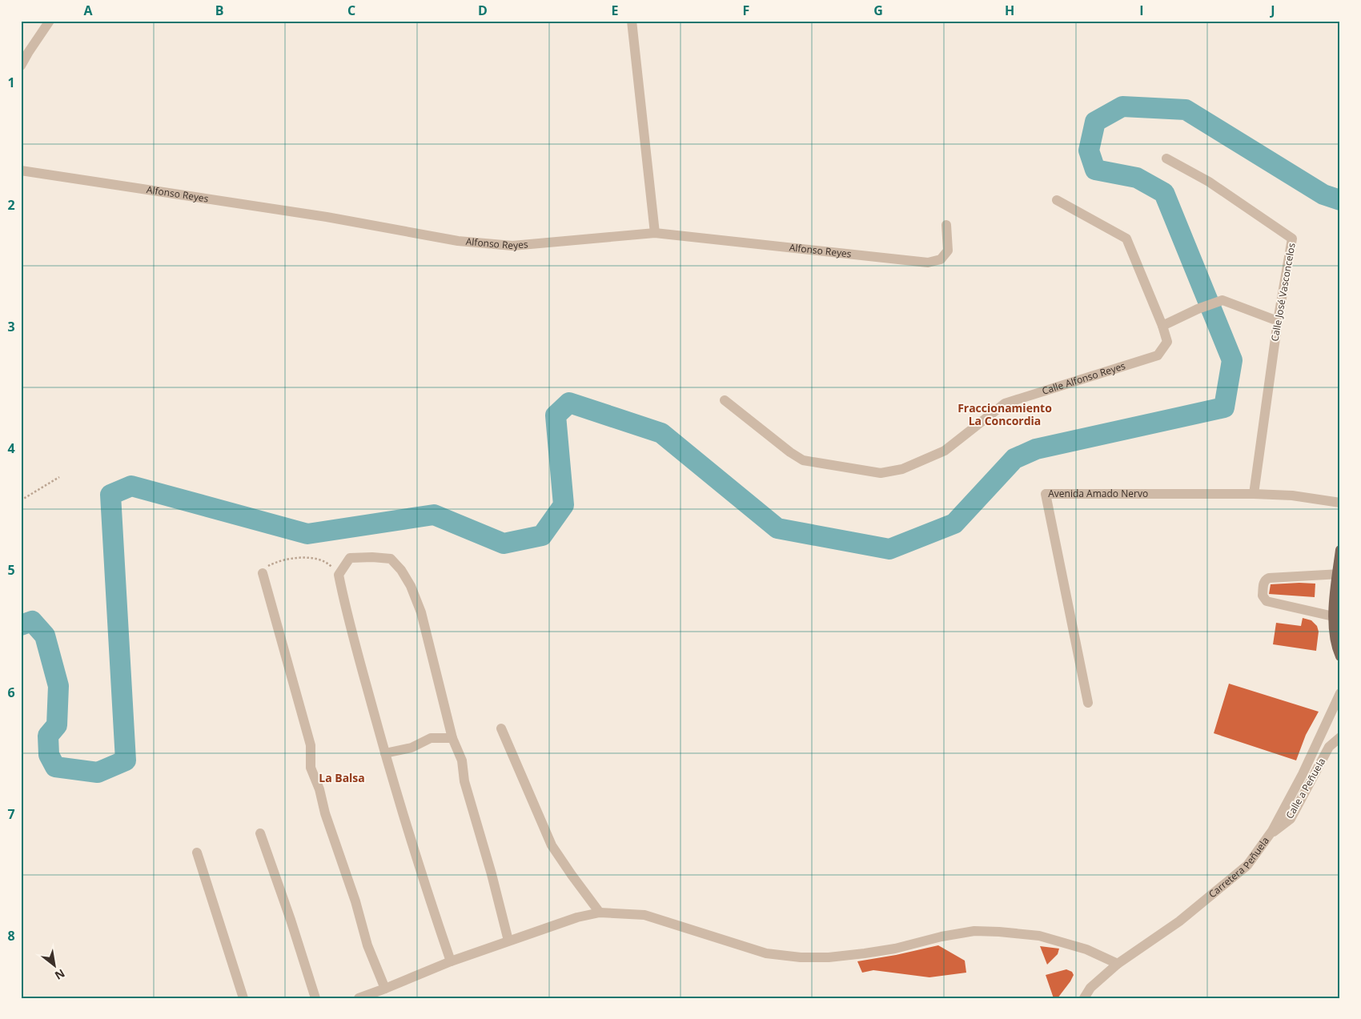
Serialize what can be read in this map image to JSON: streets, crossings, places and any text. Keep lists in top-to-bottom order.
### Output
{
  "streets": {
    "street": [
      "Alfonso Reyes",
      "Calle José Vasconcelos",
      "Calle Alfonso Reyes",
      "Avenida Amado Nervo",
      "Calle a Peñuela",
      "Carretera Peñuela"
    ]
  },
  "crossings": [
    ["Calle José Vasconcelos", "Avenida Amado Nervo"],
    ["Calle a Peñuela", "Carretera Peñuela"]
  ],
  "districts": ["Fraccionamiento La Concordia", "La Balsa"],
  "north": "bottom right",
  "grid": {
    "columns": [
      "A",
      "B",
      "C",
      "D",
      "E",
      "F",
      "G",
      "H",
      "I",
      "J"
    ],
    "rows": [
      "1",
      "2",
      "3",
      "4",
      "5",
      "6",
      "7",
      "8"
    ]
  }
}
